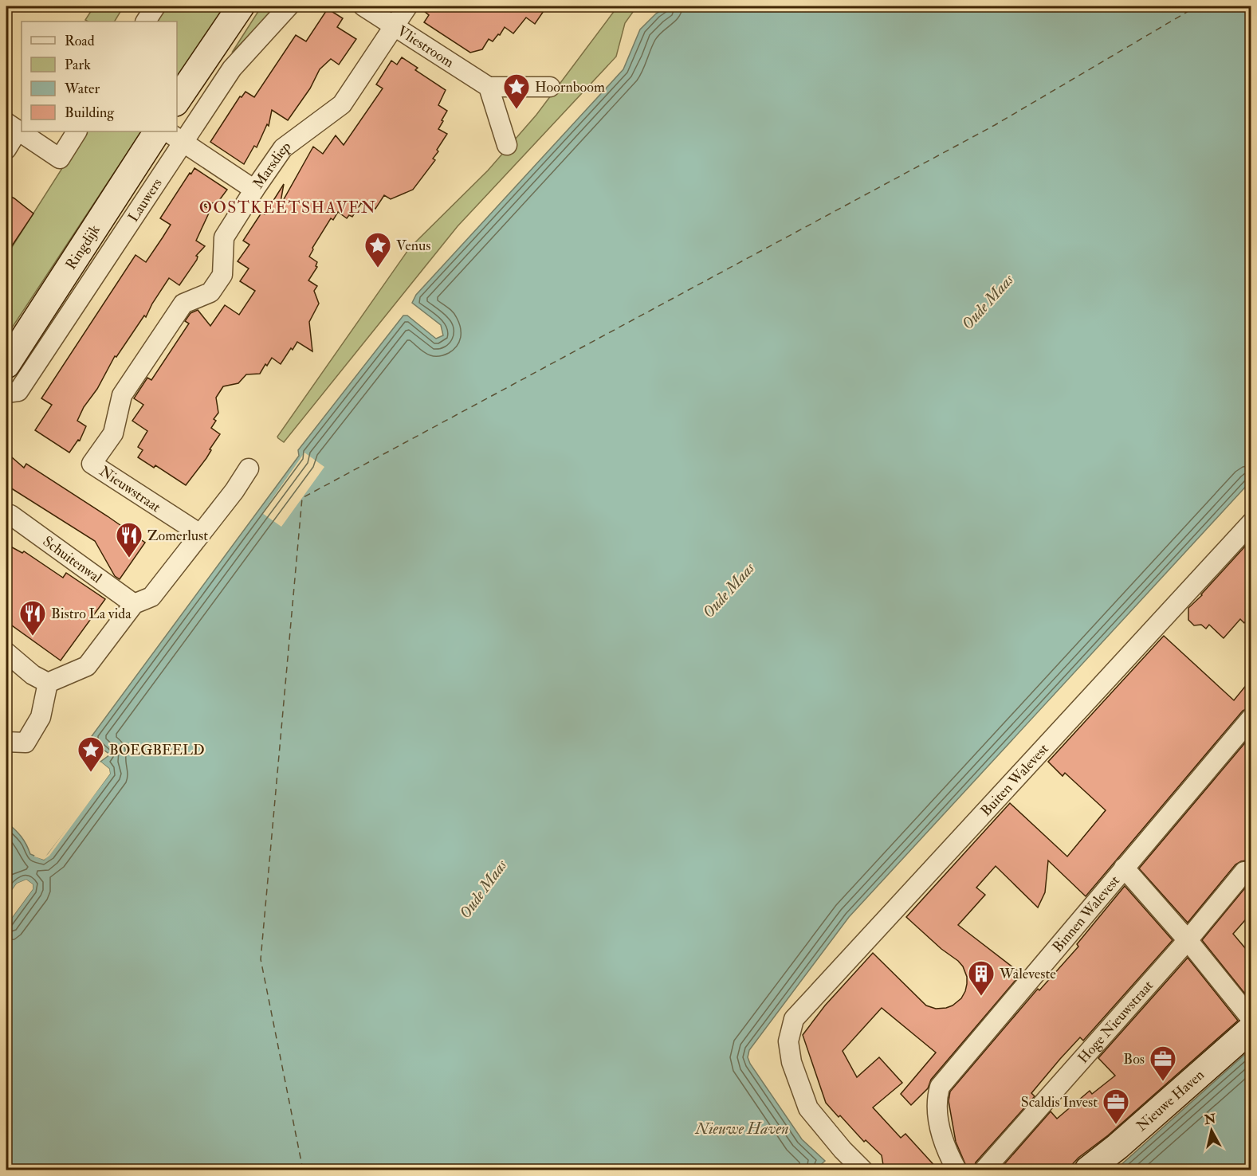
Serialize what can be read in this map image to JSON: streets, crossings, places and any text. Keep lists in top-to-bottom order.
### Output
{
  "streets": {
    "main road": ["Ringdijk", "Nieuwe Haven"],
    "street": [
      "Vliestroom",
      "Marsdiep",
      "Lauwers",
      "Nieuwstraat",
      "Schuitenwal",
      "Buiten Walevest",
      "Binnen Walevest",
      "Hoge Nieuwstraat"
    ]
  },
  "crossings": [
    ["Vliestroom", "Marsdiep"],
    ["Marsdiep", "Nieuwstraat"]
  ],
  "districts": ["OOSTKEETSHAVEN"],
  "water": ["Oude Maas", "Nieuwe Haven"],
  "places": {
    "place": ["Hoornboom", "Venus", "BOEGBEELD"],
    "restaurant": ["Zomerlust", "Bistro La vida"],
    "building": ["Waleveste"],
    "office": ["Bos", "Scaldis Invest"]
  },
  "legend": [
    "Road",
    "Park",
    "Water",
    "Building"
  ],
  "north": "top"
}
